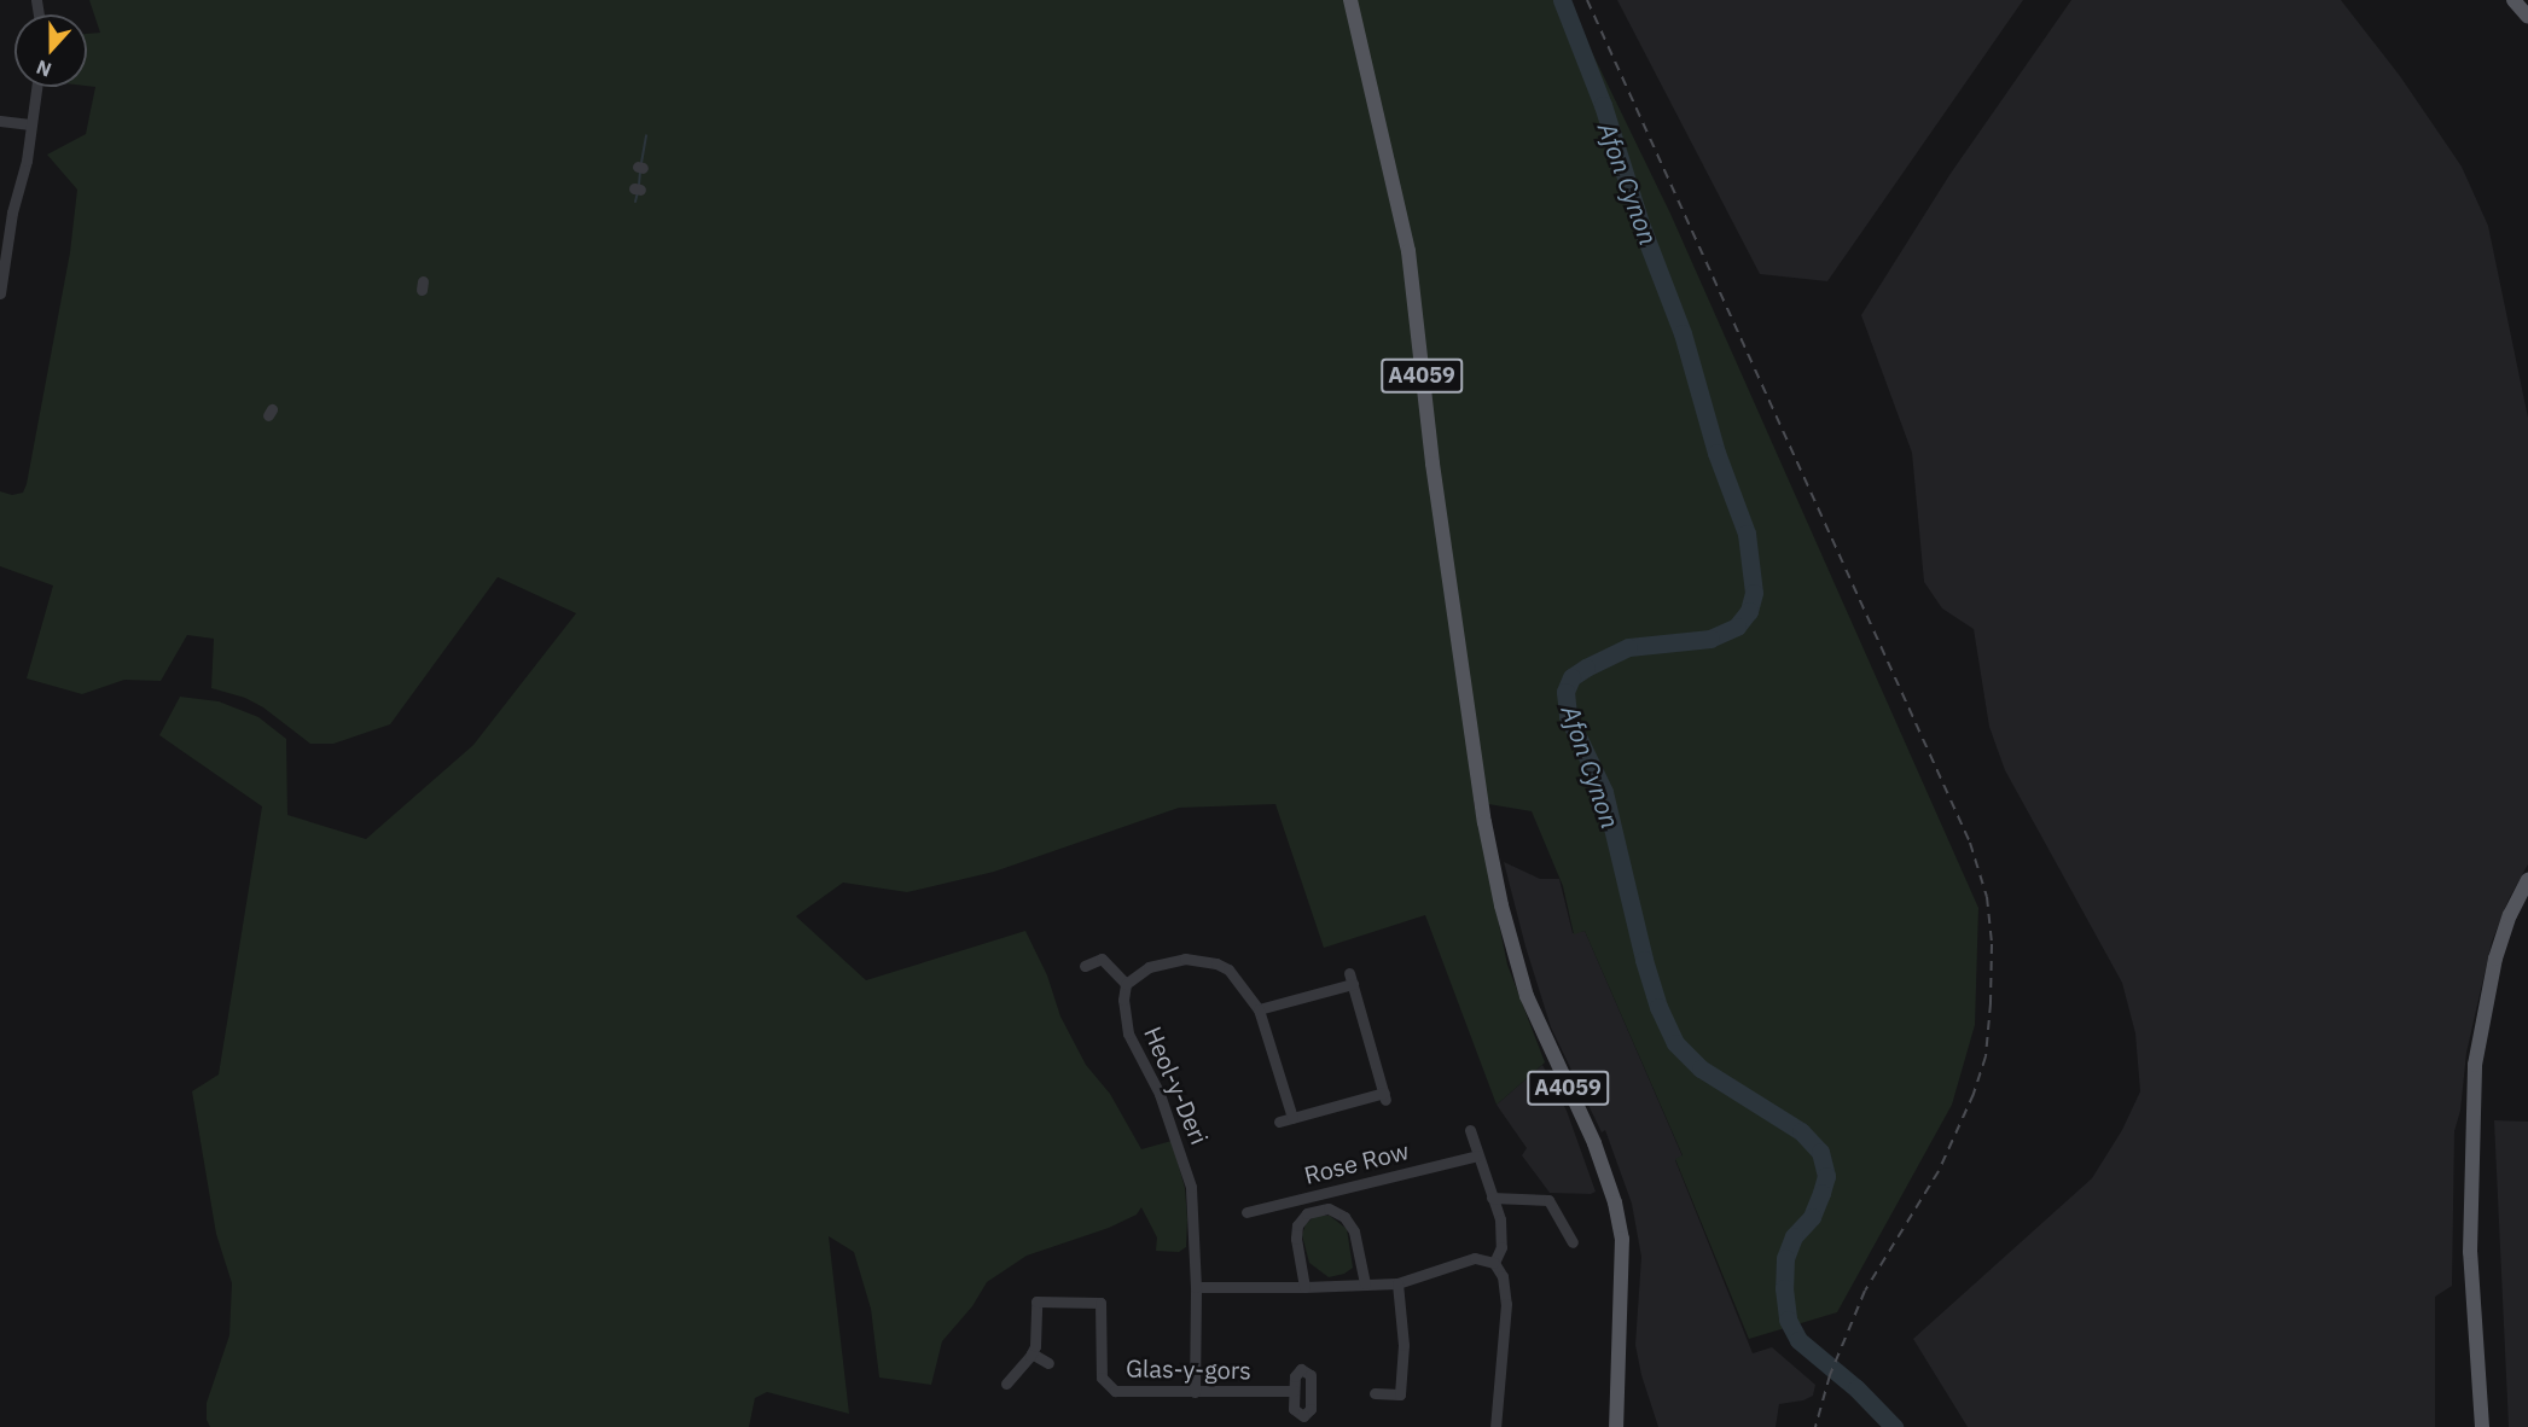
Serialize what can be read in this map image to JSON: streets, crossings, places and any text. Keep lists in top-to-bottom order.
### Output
{
  "streets": {
    "main road": ["A4059"],
    "street": ["Heol-y-Deri", "Rose Row", "Glas-y-gors"]
  },
  "crossings": [
    ["Heol-y-Deri", "Glas-y-gors"]
  ],
  "water": ["Afon Cynon"],
  "north": "bottom"
}
